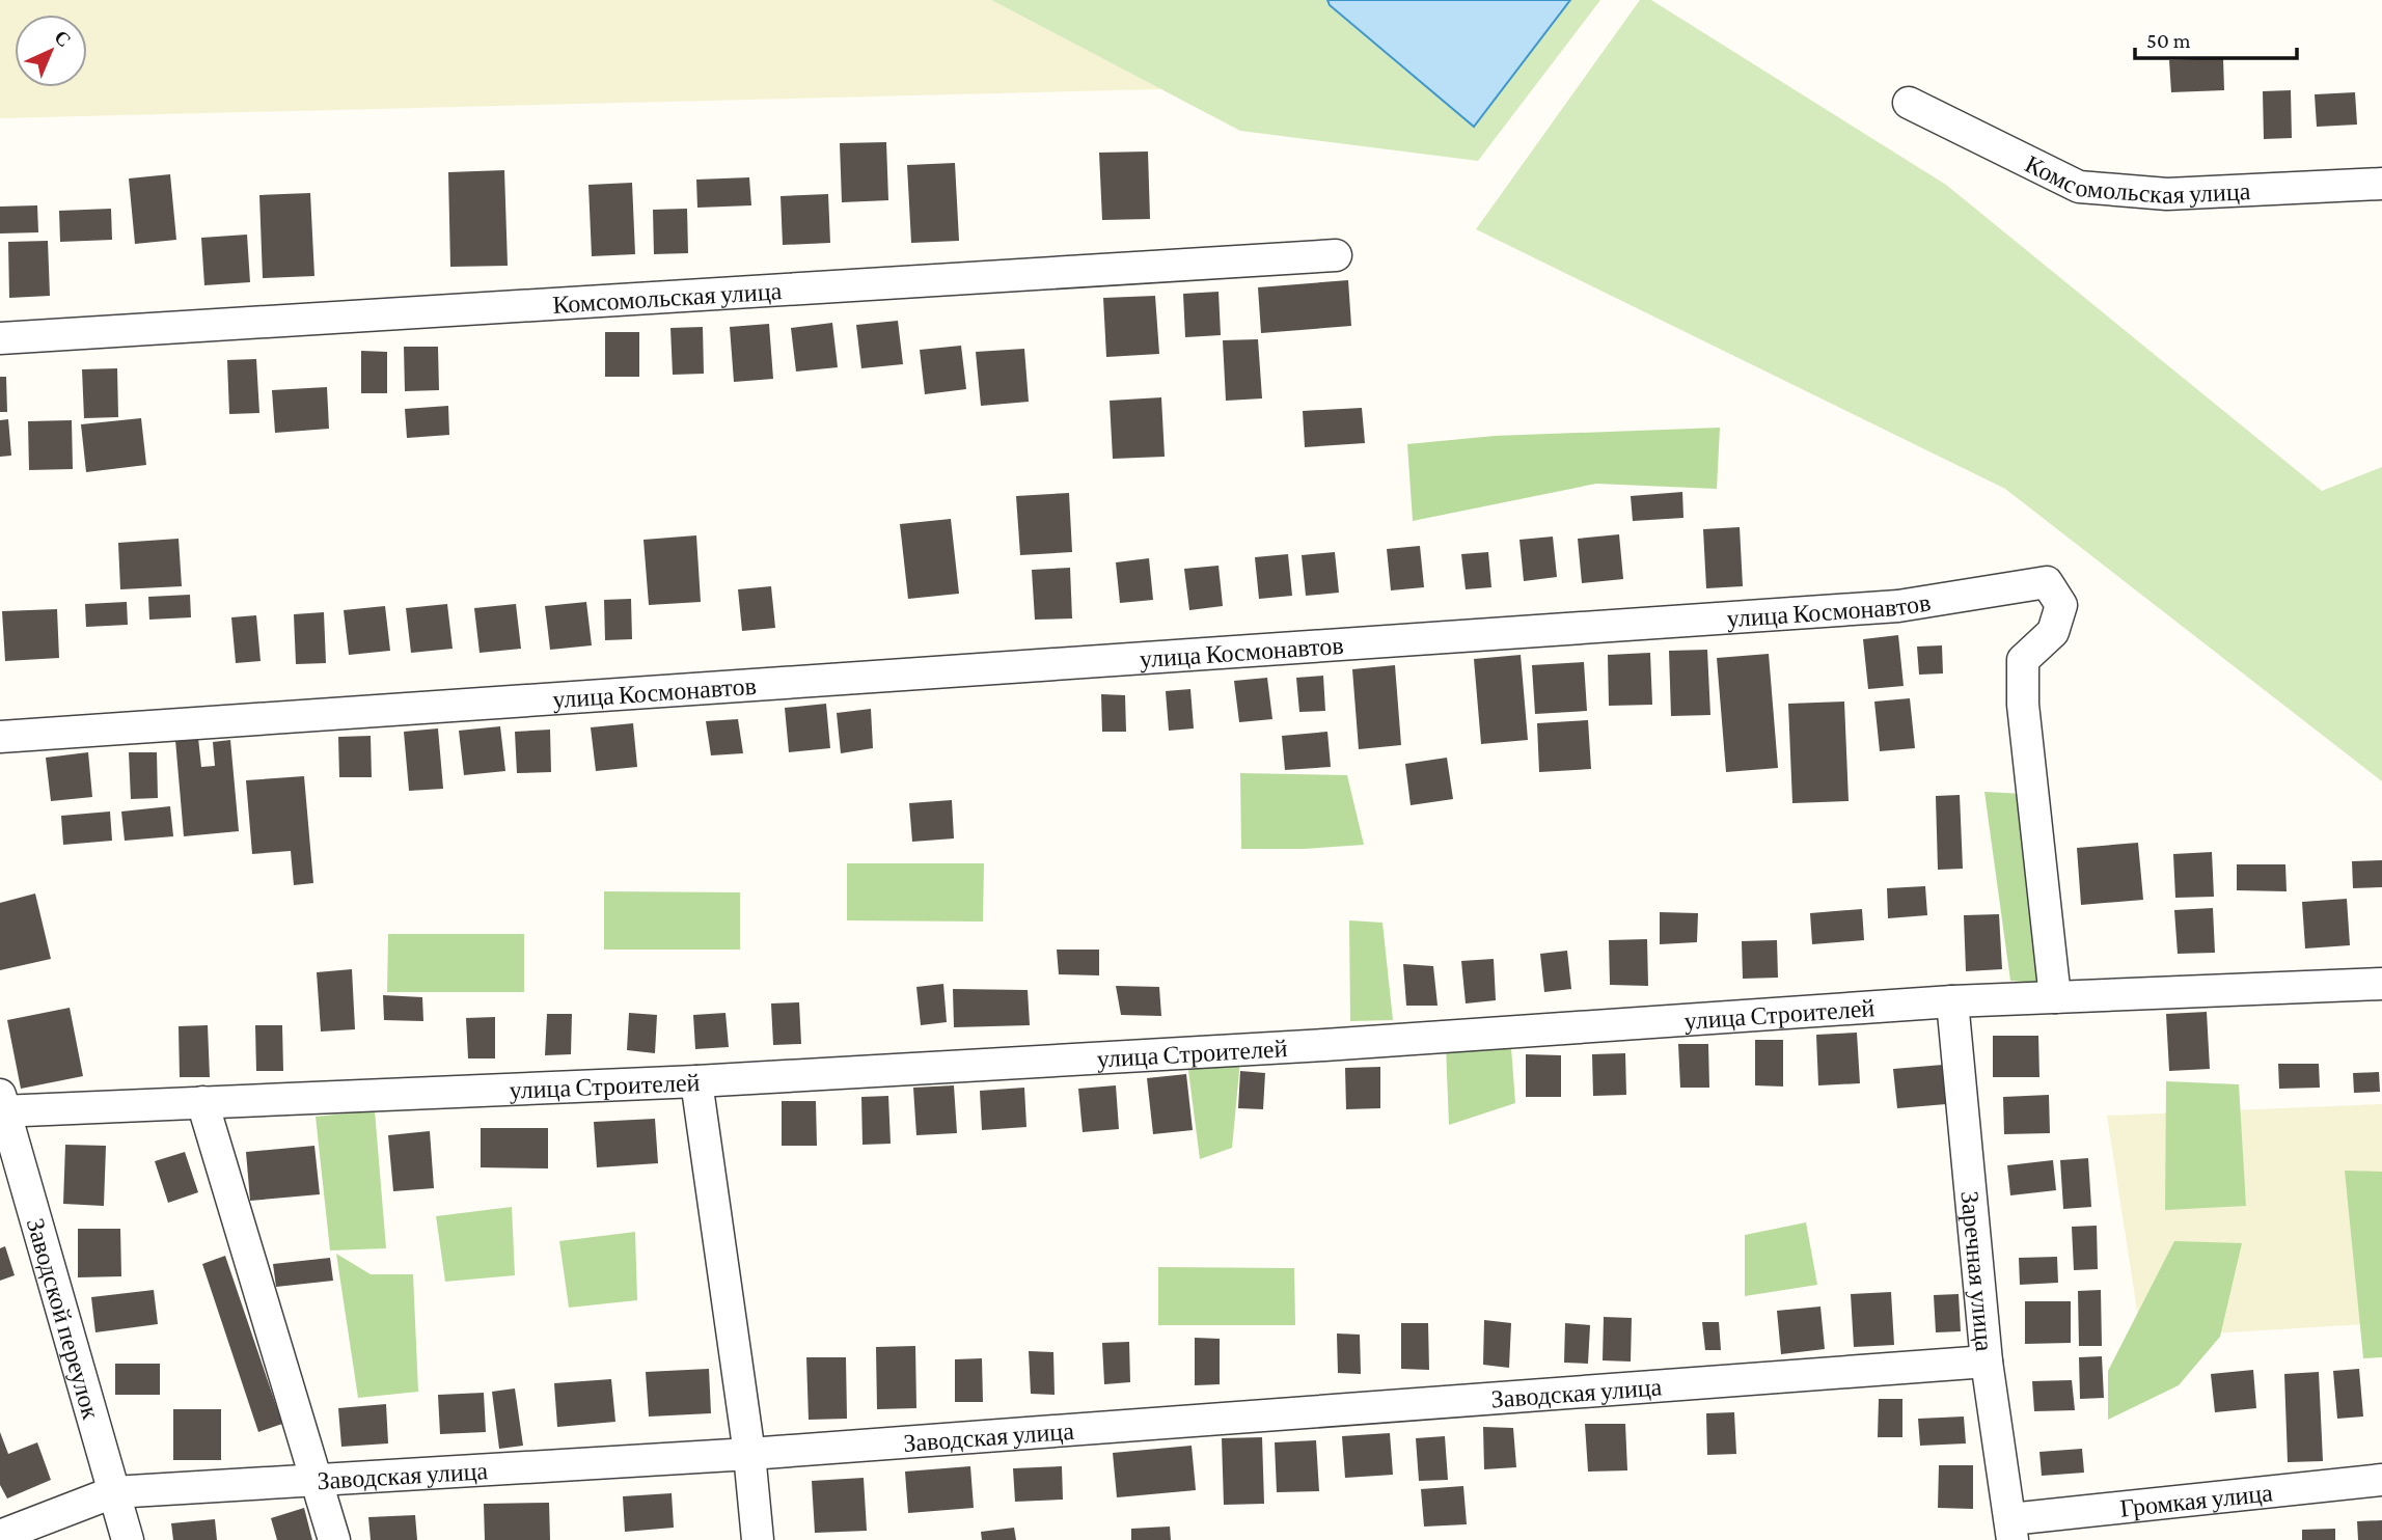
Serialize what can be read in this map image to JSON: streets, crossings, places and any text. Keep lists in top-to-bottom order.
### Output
{
  "streets": {
    "street": [
      "Комсомольская улица",
      "улица Космонавтов",
      "улица Строителей",
      "Заречная улица",
      "Заводской переулок",
      "Заводская улица",
      "Громкая улица"
    ]
  },
  "crossings": [
    ["улица Космонавтов", "улица Строителей"],
    ["улица Строителей", "Заречная улица"],
    ["улица Строителей", "Заводской переулок"],
    ["Заречная улица", "Заводская улица"],
    ["Заречная улица", "Громкая улица"],
    ["Заводской переулок", "Заводская улица"]
  ],
  "scale_bar": "50 m",
  "north": "top right"
}
